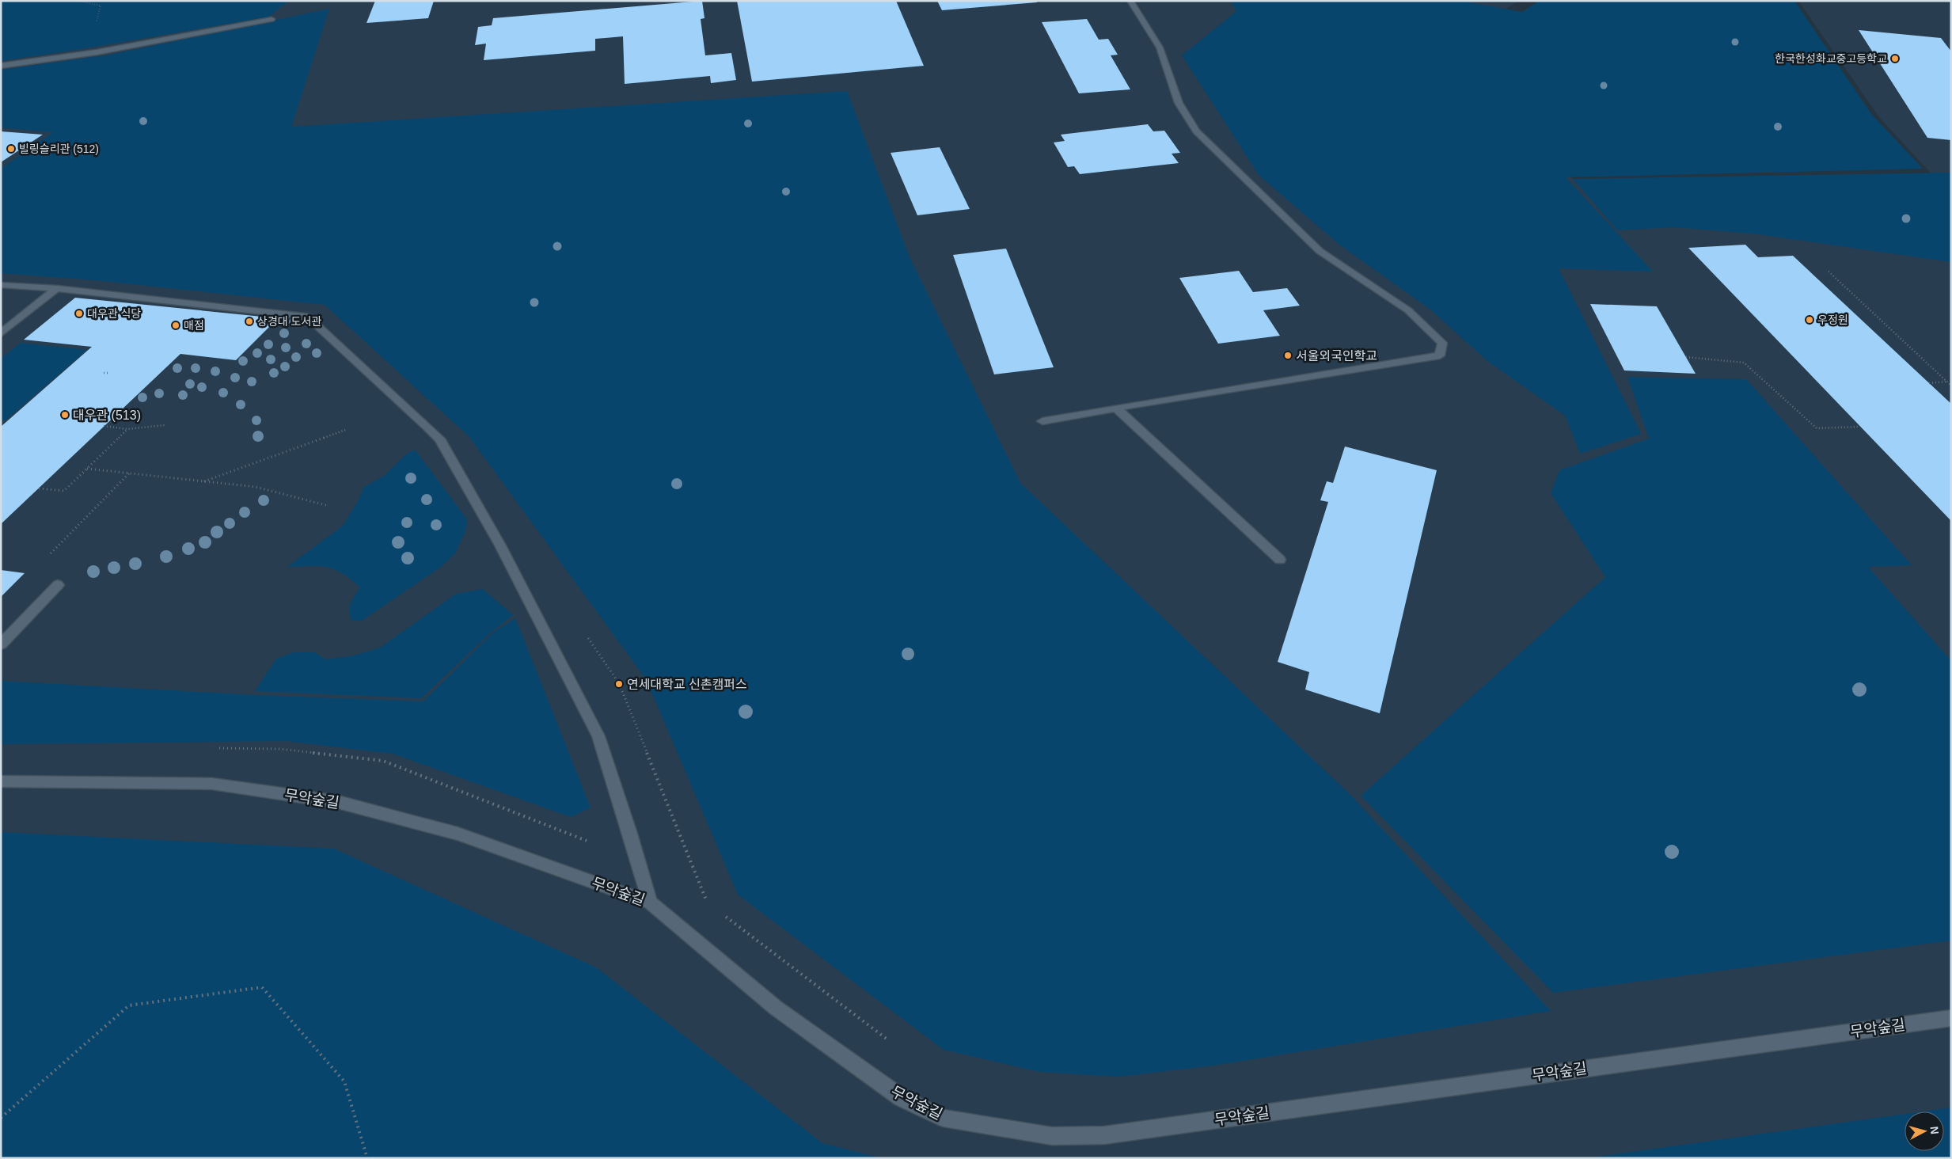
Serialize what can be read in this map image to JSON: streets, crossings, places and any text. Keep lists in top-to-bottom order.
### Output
{
  "streets": {
    "lane": ["무악숲길"]
  },
  "places": [
    "한국한성화교중고등학교",
    "빌링슬리관 (512)",
    "대우관 식당",
    "우정원",
    "상경대 도서관",
    "매점",
    "서울외국인학교",
    "대우관 (513)",
    "연세대학교 신촌캠퍼스"
  ],
  "north": "right"
}
